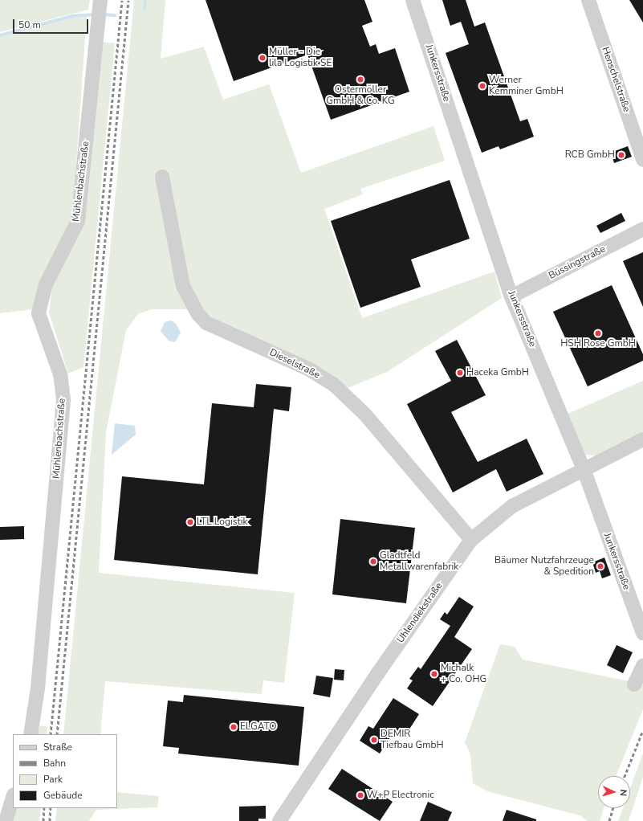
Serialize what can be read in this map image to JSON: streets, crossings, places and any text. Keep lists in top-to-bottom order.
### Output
{
  "streets": {
    "street": [
      "Junkersstraße",
      "Henschelstraße",
      "Mühlenbachstraße",
      "Büssingstraße",
      "Dieselstraße",
      "Uhlendiekstraße"
    ]
  },
  "crossings": [
    ["Junkersstraße", "Büssingstraße"],
    ["Junkersstraße", "Uhlendiekstraße"],
    ["Dieselstraße", "Uhlendiekstraße"]
  ],
  "places": [
    "Müller - Die lila Logistik SE",
    "Ostermöller GmbH & Co. KG",
    "Werner Kemminer GmbH",
    "RCB GmbH",
    "HSH Rose GmbH",
    "Haceka GmbH",
    "LTL Logistik",
    "Gladtfeld Metallwarenfabrik",
    "Bäumer Nutzfahrzeuge & Spedition",
    "Michalk + Co. OHG",
    "ELGATO",
    "DEMIR Tiefbau GmbH",
    "W+P Electronic"
  ],
  "legend": [
    "Straße",
    "Bahn",
    "Park",
    "Gebäude"
  ],
  "scale_bar": "50 m",
  "north": "right"
}
